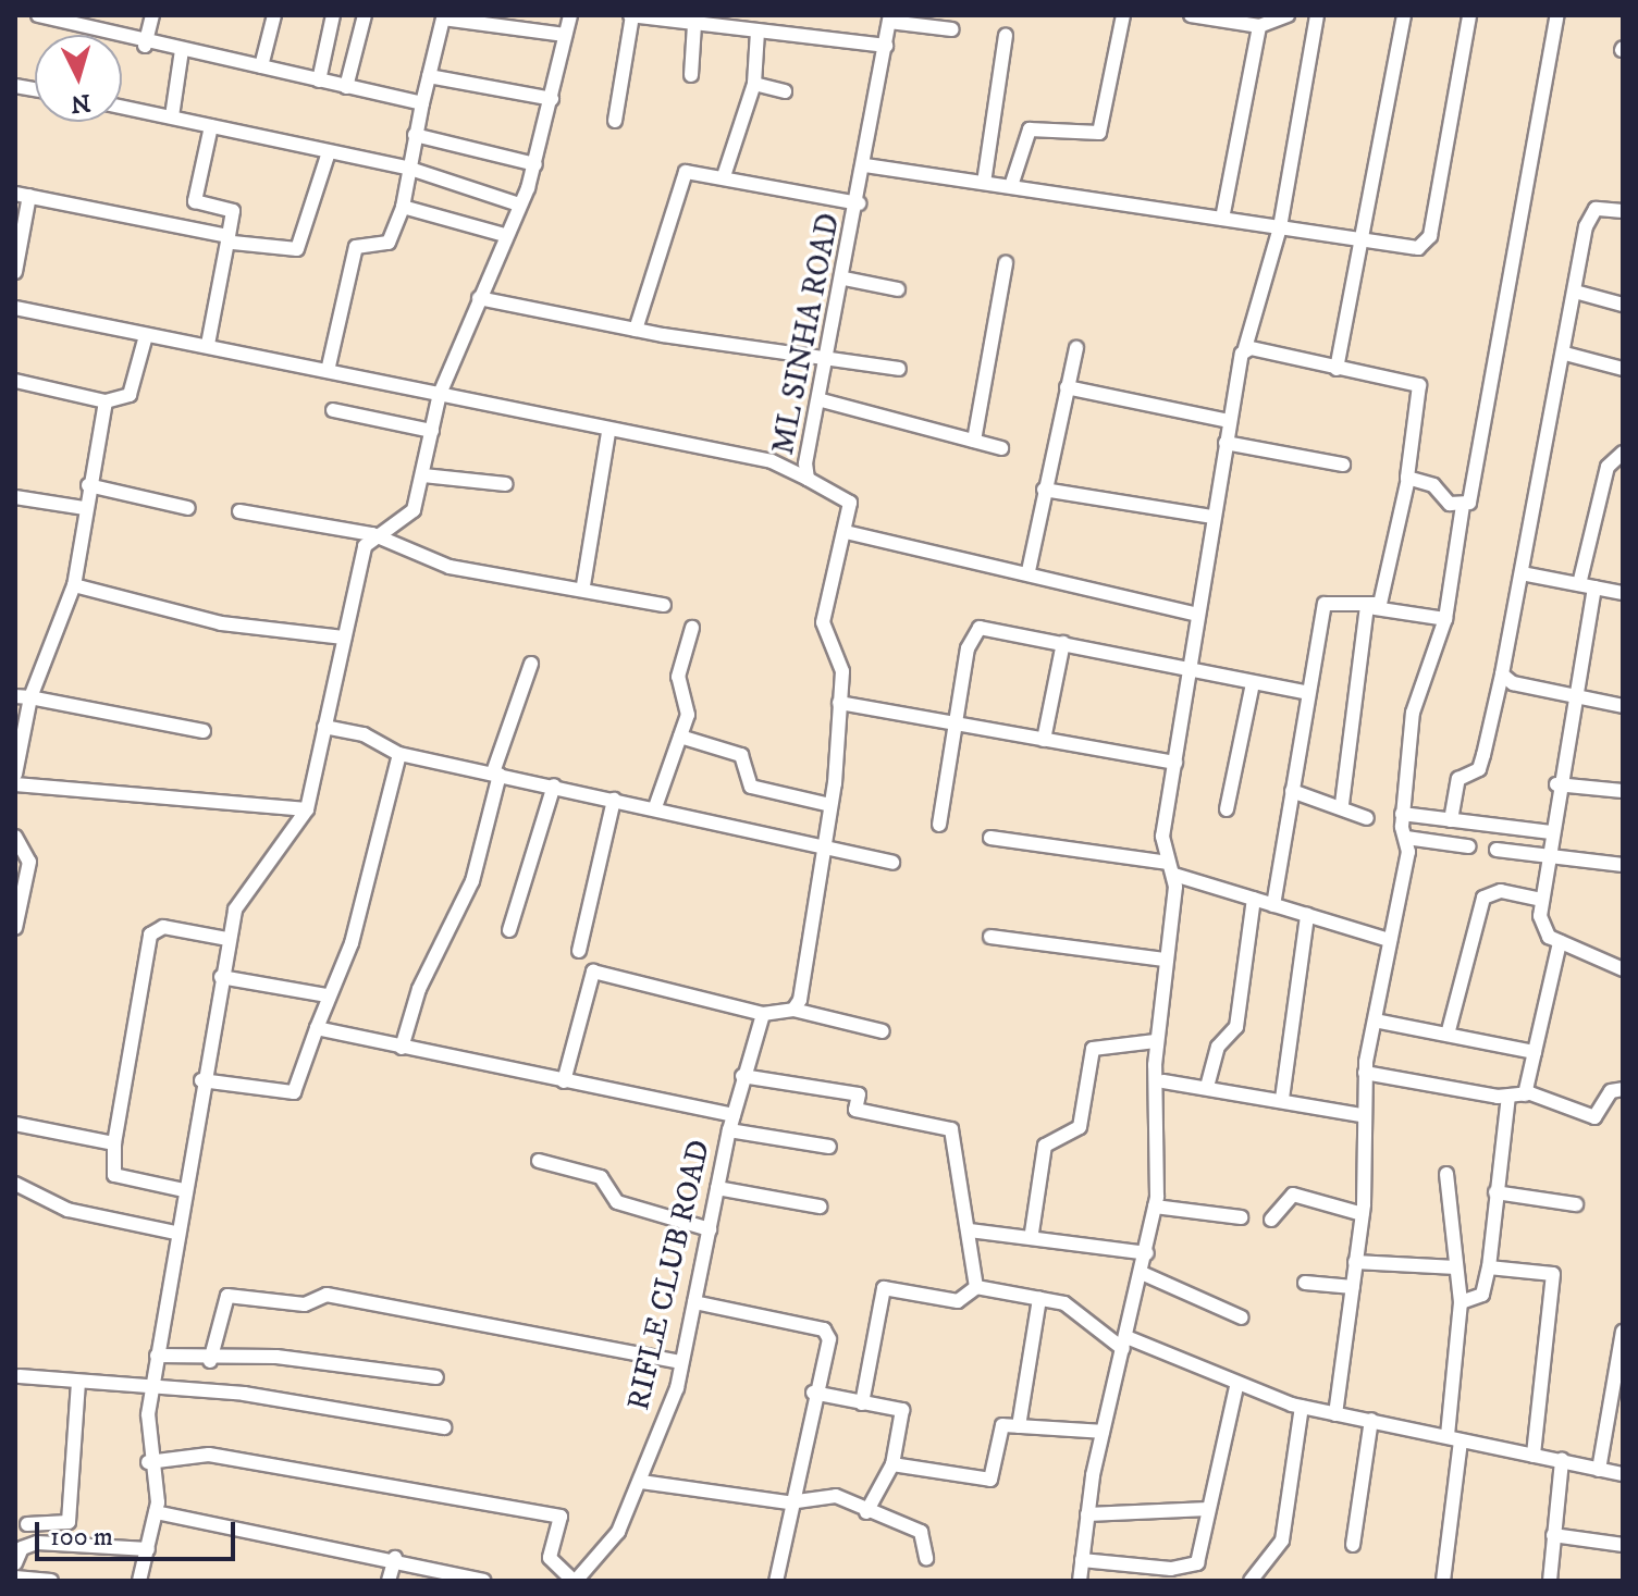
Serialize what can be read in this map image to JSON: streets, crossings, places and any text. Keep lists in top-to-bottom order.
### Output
{
  "streets": {
    "street": ["ML SINHA ROAD", "RIFLE CLUB ROAD"]
  },
  "scale_bar": "100 m",
  "north": "bottom"
}
